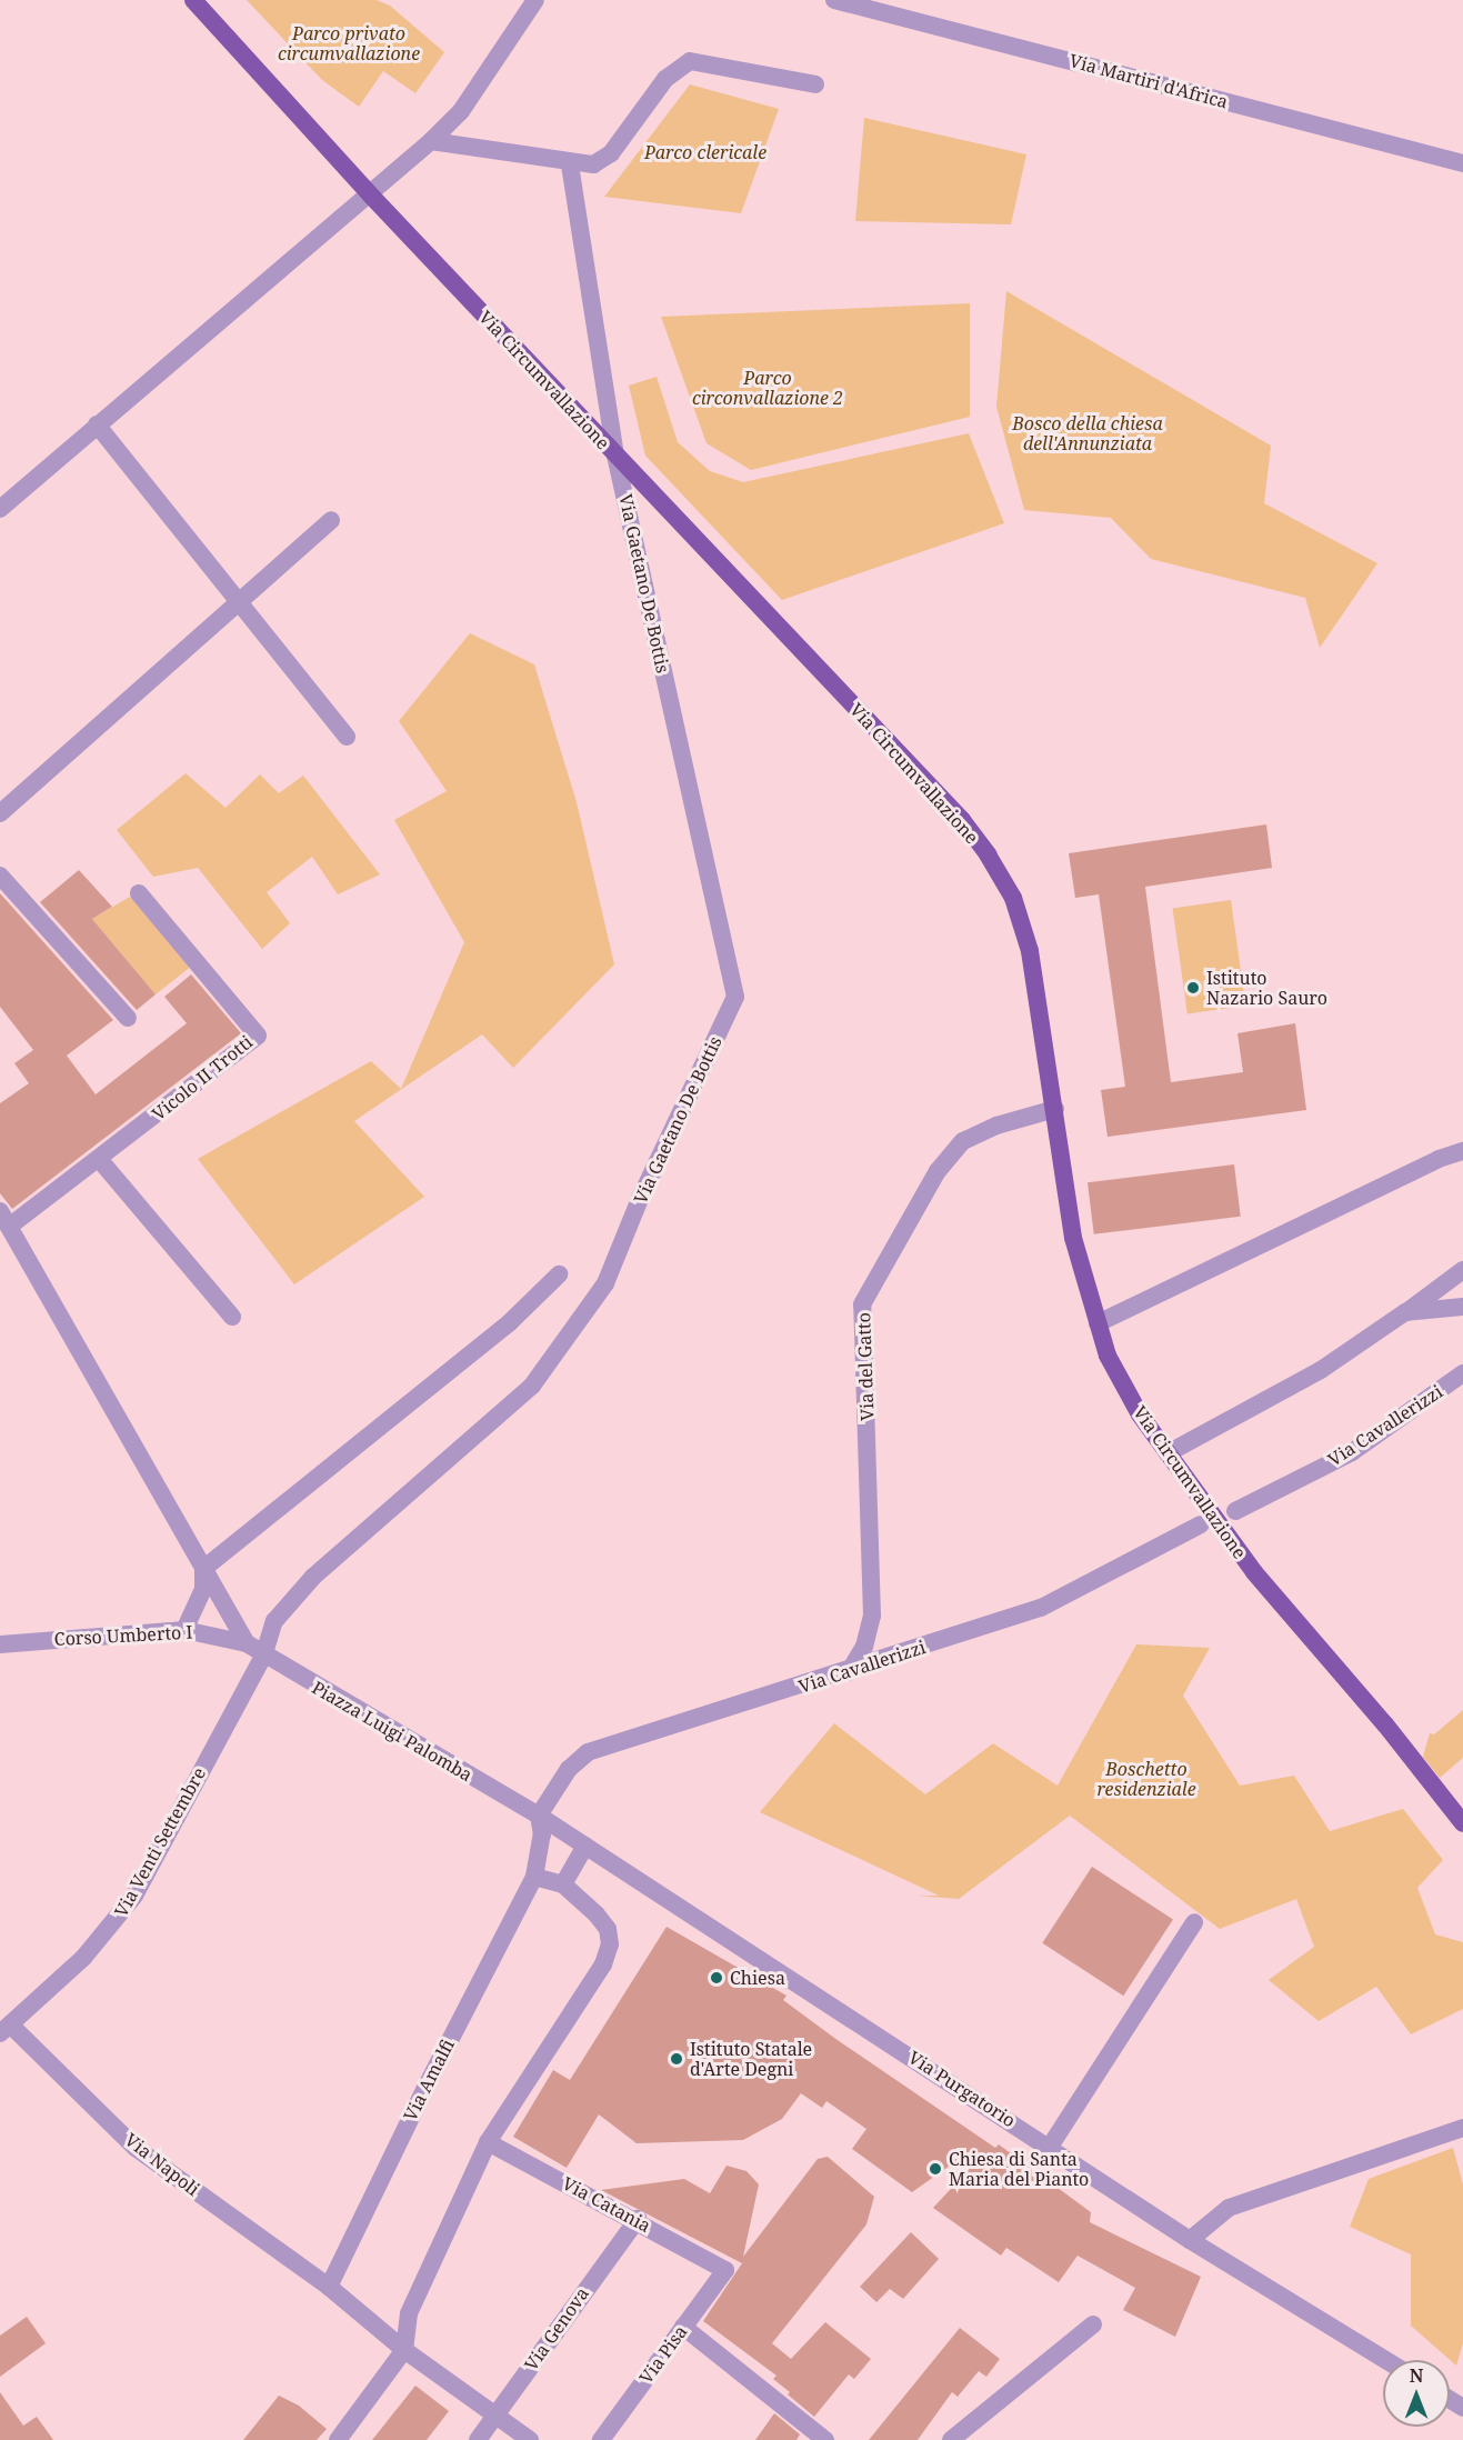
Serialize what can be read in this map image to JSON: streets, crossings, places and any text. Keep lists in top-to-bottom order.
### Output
{
  "streets": {
    "main road": ["Via Circumvallazione"],
    "street": [
      "Via Martiri d'Africa",
      "Via Gaetano De Bottis",
      "Vicolo II Trotti",
      "Via del Gatto",
      "Via Cavallerizzi",
      "Corso Umberto I",
      "Piazza Luigi Palomba",
      "Via Venti Settembre",
      "Via Amalfi",
      "Via Purgatorio",
      "Via Napoli",
      "Via Catania",
      "Via Genova",
      "Via Pisa"
    ]
  },
  "crossings": [
    ["Via Circumvallazione", "Via Gaetano De Bottis"],
    ["Via Circumvallazione", "Via del Gatto"],
    ["Via Gaetano De Bottis", "Piazza Luigi Palomba"],
    ["Via Gaetano De Bottis", "Via Venti Settembre"],
    ["Via del Gatto", "Via Cavallerizzi"],
    ["Via Cavallerizzi", "Piazza Luigi Palomba"],
    ["Via Cavallerizzi", "Via Amalfi"],
    ["Via Cavallerizzi", "Via Purgatorio"],
    ["Corso Umberto I", "Piazza Luigi Palomba"],
    ["Piazza Luigi Palomba", "Via Venti Settembre"],
    ["Piazza Luigi Palomba", "Via Amalfi"],
    ["Piazza Luigi Palomba", "Via Purgatorio"],
    ["Via Venti Settembre", "Via Napoli"],
    ["Via Amalfi", "Via Purgatorio"],
    ["Via Amalfi", "Via Napoli"],
    ["Via Napoli", "Via Genova"],
    ["Via Catania", "Via Genova"],
    ["Via Catania", "Via Pisa"]
  ],
  "parks": [
    "Parco privato circumvallazione",
    "Parco clericale",
    "Parco circonvallazione 2",
    "Bosco della chiesa dell'Annunziata",
    "Boschetto residenziale"
  ],
  "places": [
    "Istituto Nazario Sauro",
    "Chiesa",
    "Istituto Statale d'Arte Degni",
    "Chiesa di Santa Maria del Pianto"
  ],
  "north": "top"
}
